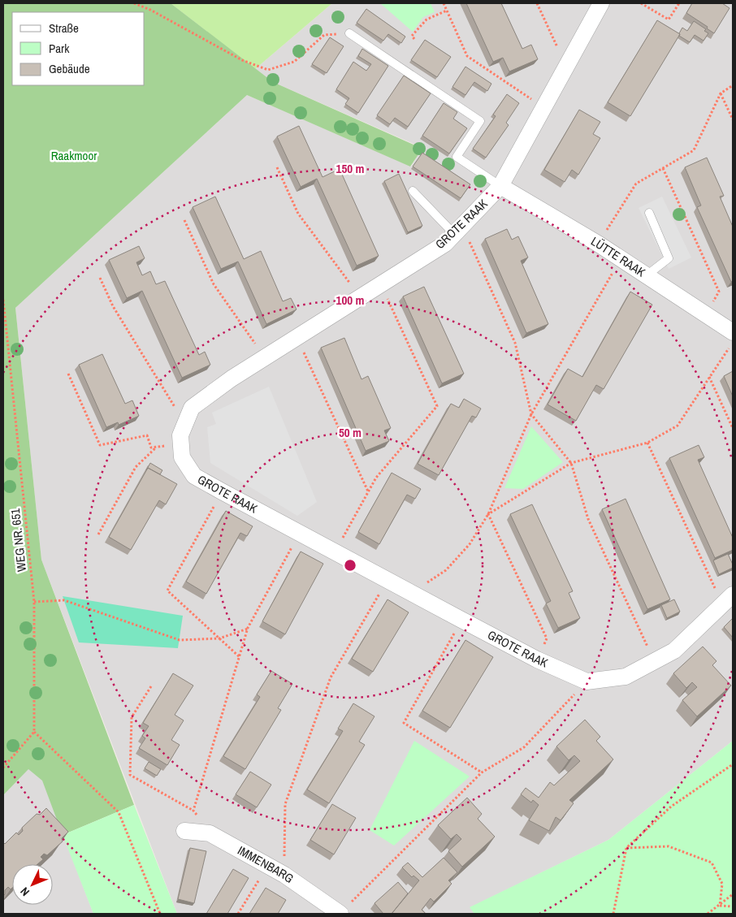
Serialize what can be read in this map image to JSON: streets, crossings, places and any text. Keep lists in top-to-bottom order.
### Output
{
  "streets": {
    "street": ["GROTE RAAK", "LÜTTE RAAK", "IMMENBARG"],
    "path": ["WEG NR. 651"]
  },
  "crossings": [
    ["GROTE RAAK", "LÜTTE RAAK"]
  ],
  "parks": ["Raakmoor"],
  "legend": ["Straße", "Park", "Gebäude"],
  "north": "bottom left",
  "rings": ["150 m", "100 m", "50 m"]
}
